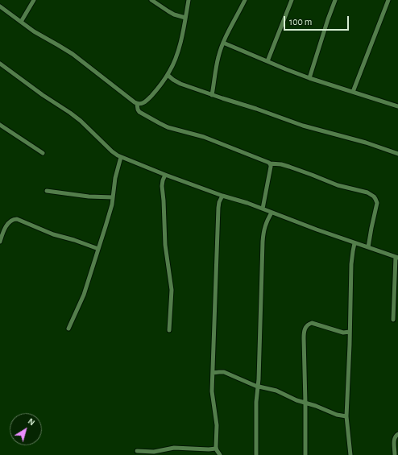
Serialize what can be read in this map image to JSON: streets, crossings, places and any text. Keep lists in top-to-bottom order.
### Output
{
  "scale_bar": "100 m",
  "north": "top right"
}
